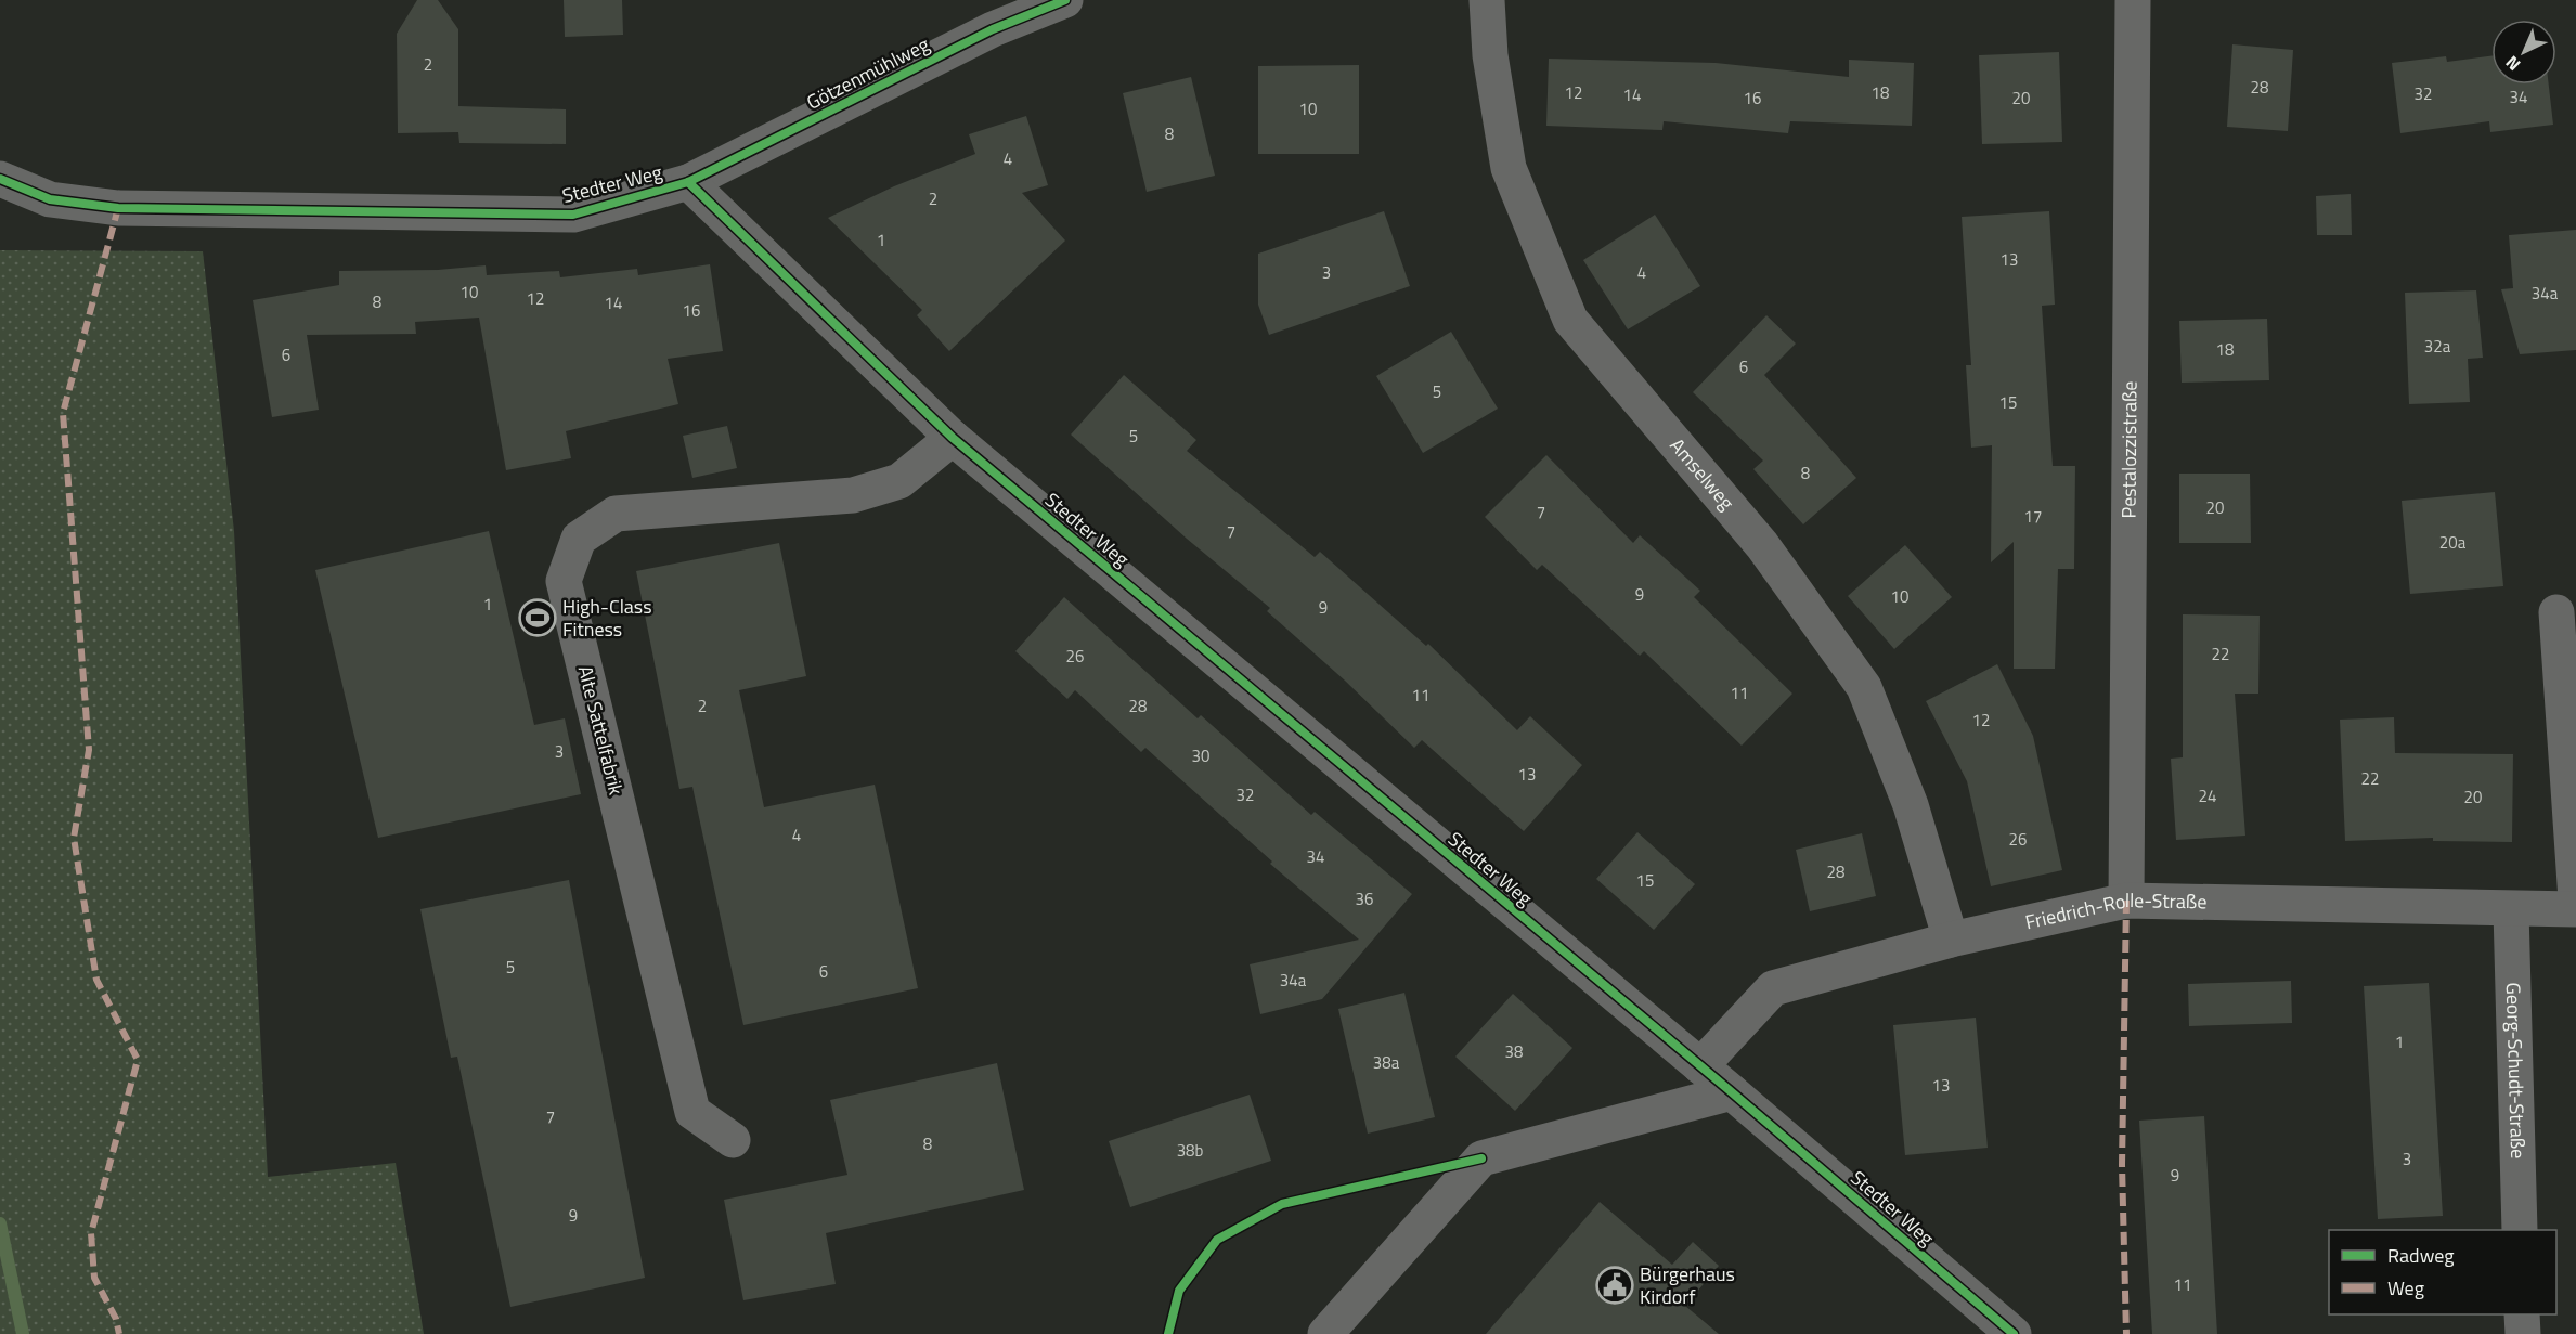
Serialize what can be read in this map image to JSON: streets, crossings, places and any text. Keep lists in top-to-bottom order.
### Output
{
  "streets": {
    "street": [
      "Götzenmühlweg",
      "Stedter Weg",
      "Pestalozzistraße",
      "Amselweg",
      "Alte Sattelfabrik",
      "Friedrich-Rolle-Straße",
      "Georg-Schudt-Straße"
    ]
  },
  "crossings": [
    ["Götzenmühlweg", "Stedter Weg"],
    ["Stedter Weg", "Alte Sattelfabrik"],
    ["Stedter Weg", "Friedrich-Rolle-Straße"],
    ["Pestalozzistraße", "Friedrich-Rolle-Straße"],
    ["Amselweg", "Friedrich-Rolle-Straße"],
    ["Friedrich-Rolle-Straße", "Georg-Schudt-Straße"]
  ],
  "places": {
    "sports": ["High-Class Fitness"],
    "public building": ["Bürgerhaus Kirdorf"]
  },
  "house_numbers": [
    "2",
    "28",
    "12",
    "18",
    "32",
    "14",
    "34",
    "16",
    "20",
    "10",
    "8",
    "4",
    "2",
    "1",
    "13",
    "3",
    "4",
    "10",
    "34a",
    "12",
    "8",
    "14",
    "16",
    "32a",
    "18",
    "6",
    "6",
    "5",
    "15",
    "5",
    "8",
    "20",
    "7",
    "17",
    "7",
    "20a",
    "9",
    "10",
    "1",
    "9",
    "22",
    "26",
    "11",
    "11",
    "2",
    "28",
    "12",
    "3",
    "30",
    "13",
    "22",
    "32",
    "24",
    "20",
    "4",
    "26",
    "34",
    "28",
    "15",
    "36",
    "5",
    "6",
    "34a",
    "1",
    "38",
    "38a",
    "13",
    "7",
    "8",
    "38b",
    "3",
    "9",
    "9",
    "11"
  ],
  "legend": ["Radweg", "Weg"],
  "north": "bottom left"
}
